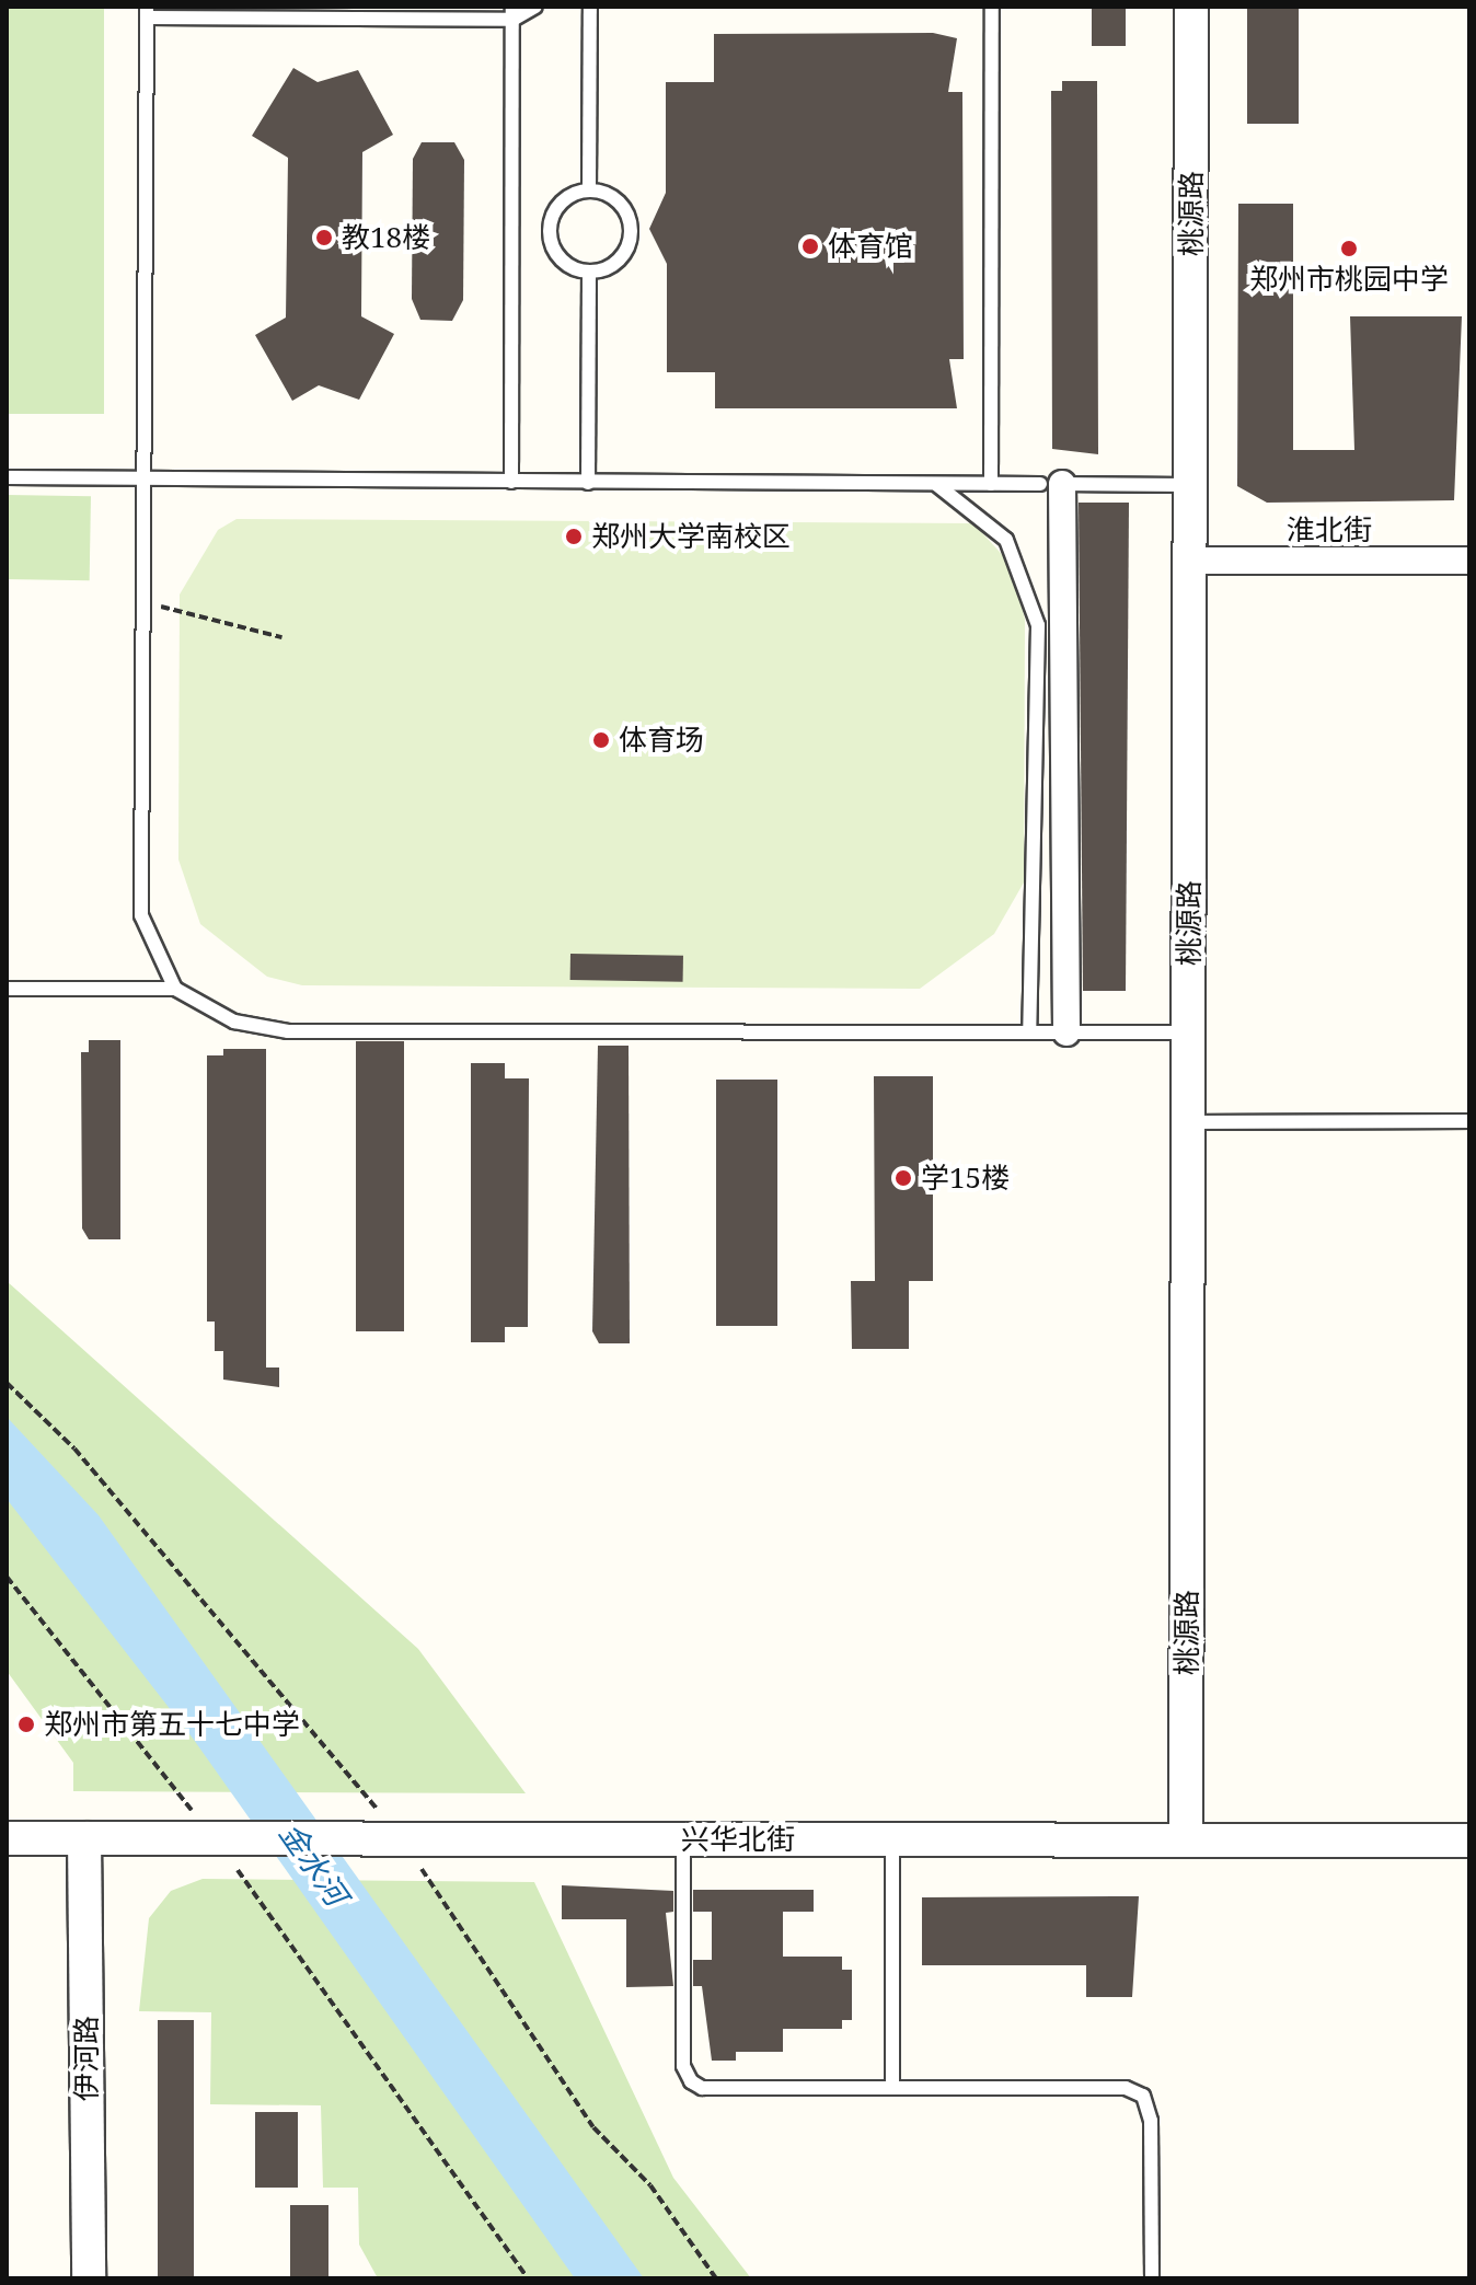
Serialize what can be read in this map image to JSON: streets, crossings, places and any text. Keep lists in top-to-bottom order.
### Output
{
  "streets": {
    "street": [
      "桃源路",
      "淮北街",
      "兴华北街",
      "伊河路"
    ]
  },
  "crossings": [
    ["桃源路", "淮北街"],
    ["桃源路", "兴华北街"],
    ["兴华北街", "伊河路"]
  ],
  "water": ["金水河"],
  "places": [
    "教18楼",
    "体育馆",
    "郑州市桃园中学",
    "郑州大学南校区",
    "体育场",
    "学15楼",
    "郑州市第五十七中学"
  ]
}
